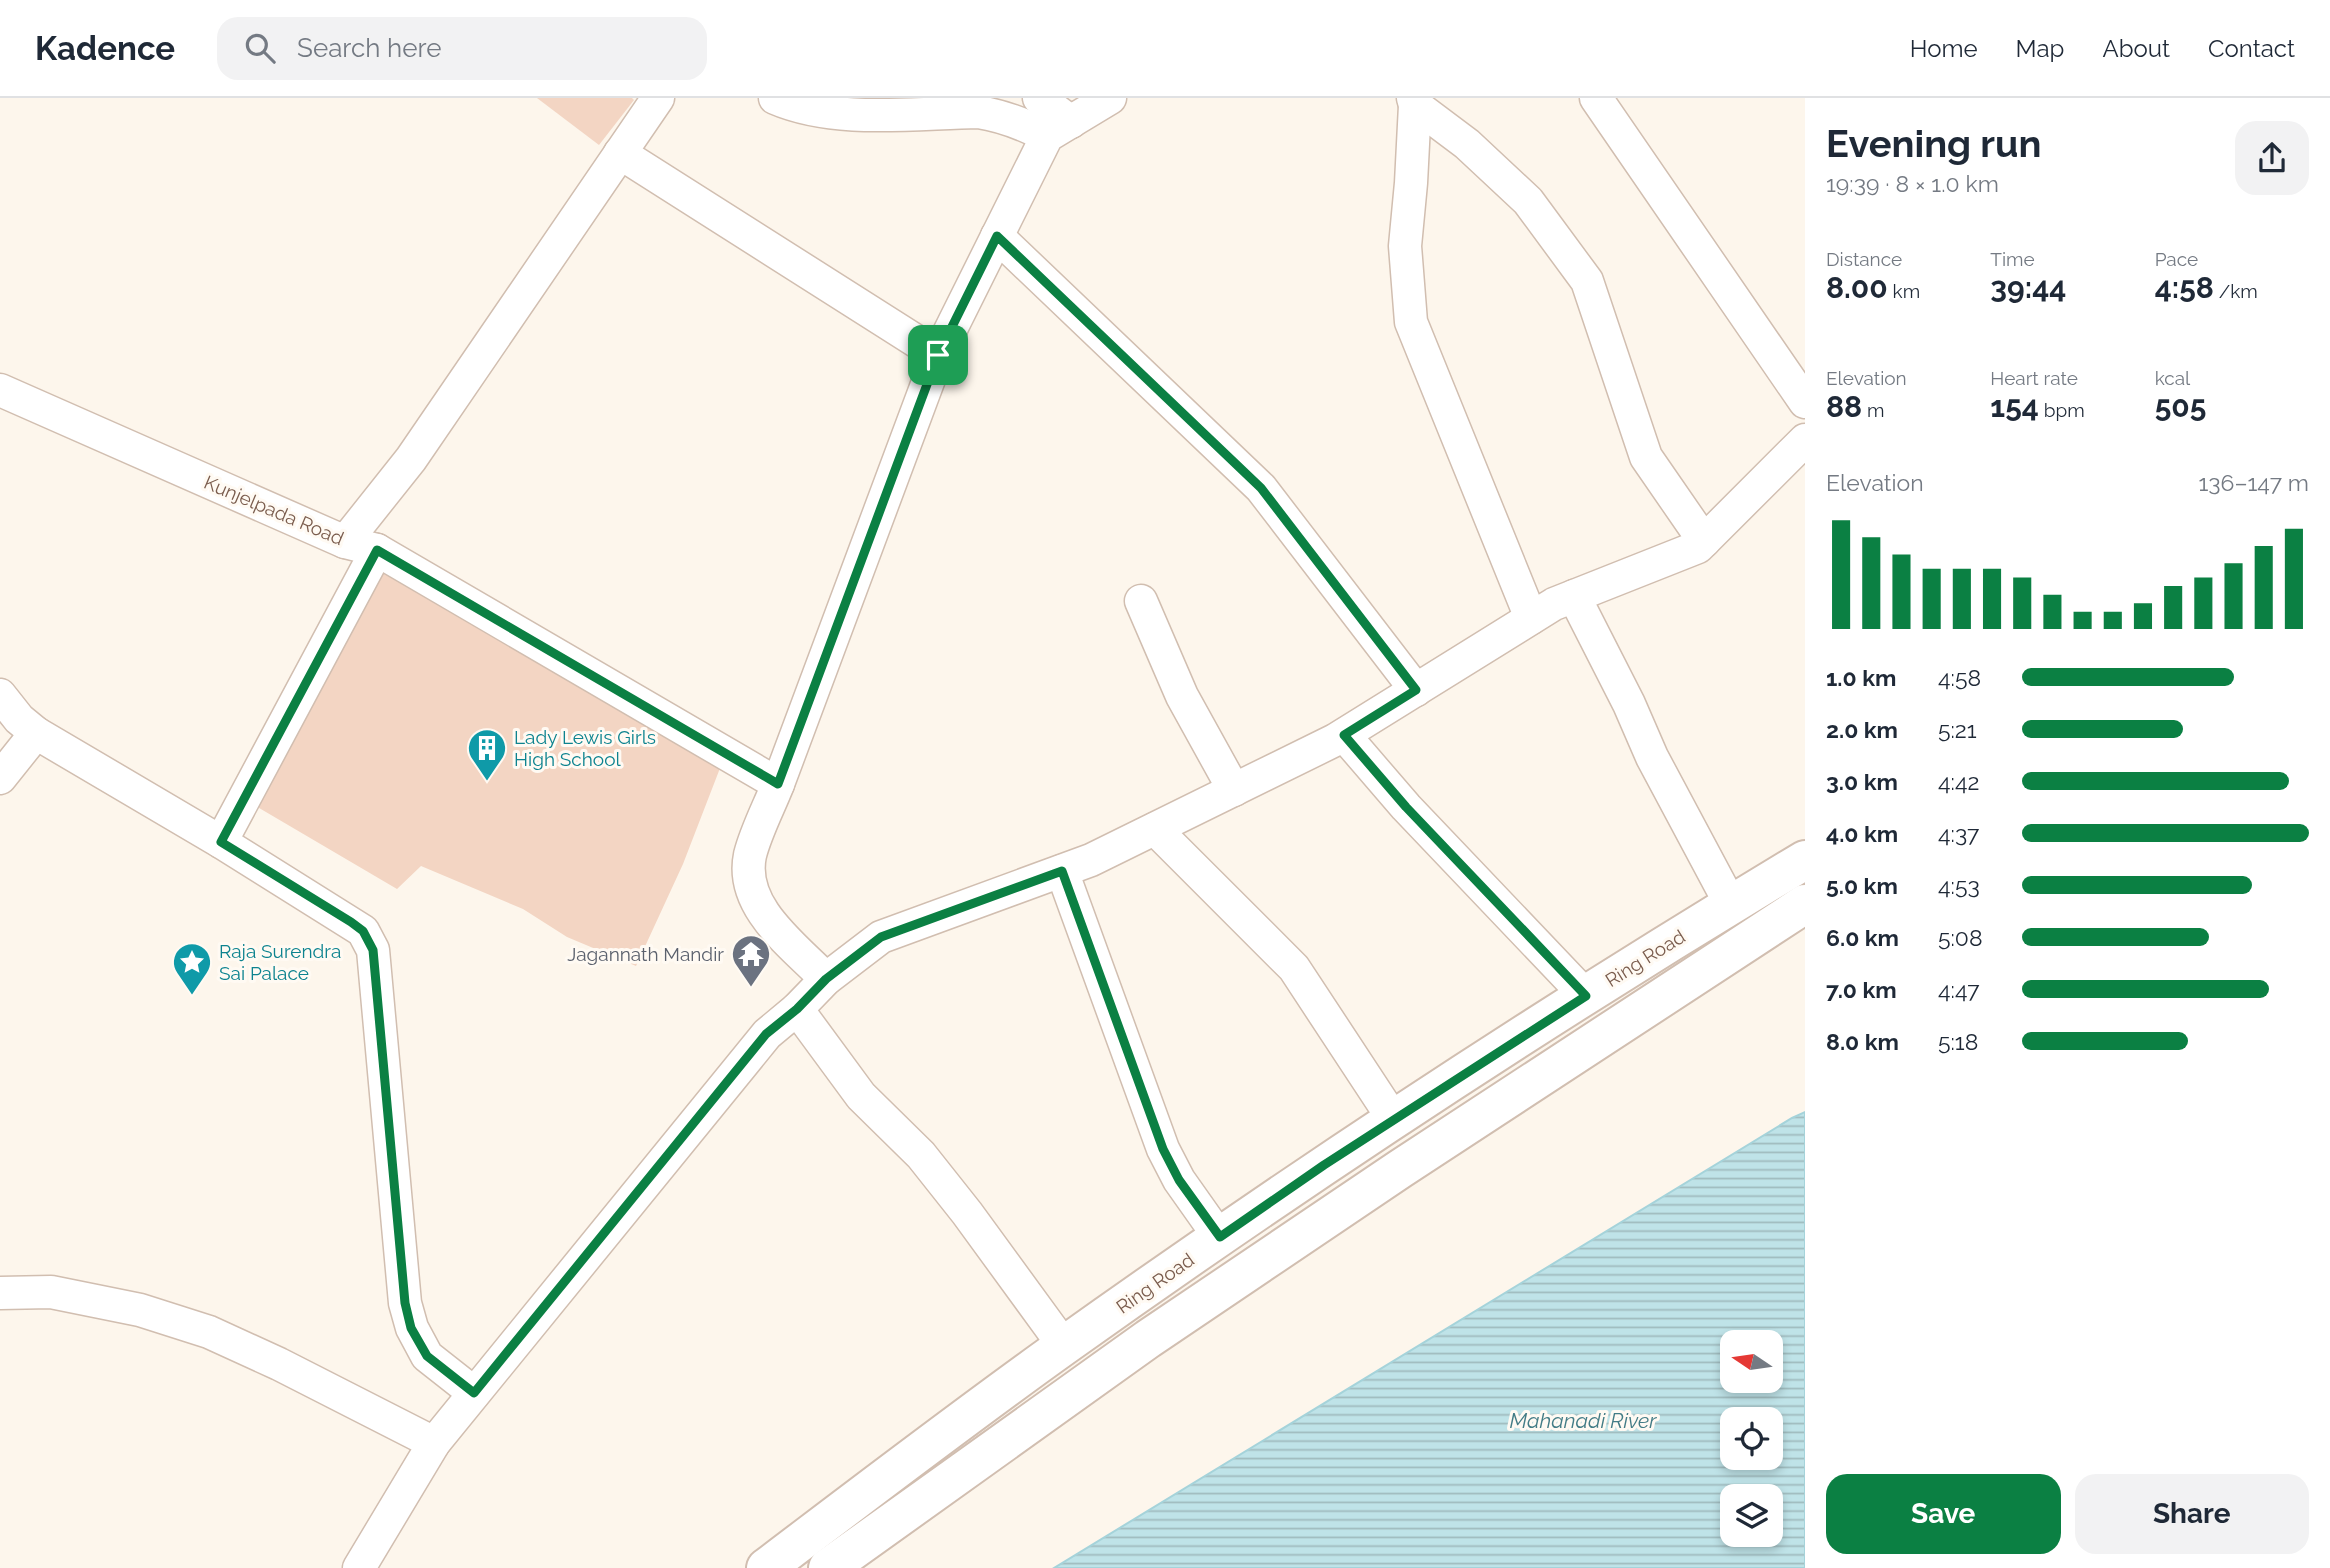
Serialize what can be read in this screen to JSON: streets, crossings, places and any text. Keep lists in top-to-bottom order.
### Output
{
  "streets": {
    "street": ["Kunjelpada Road", "Ring Road"]
  },
  "water": ["Mahanadi River"],
  "places": {
    "building": ["Lady Lewis Girls High School"],
    "temple": ["Jagannath Mandir"],
    "place": ["Raja Surendra Sai Palace"]
  },
  "north": "left",
  "page": {
    "header": "Kadence",
    "search": "Search here",
    "nav": [
      "Home",
      "Map",
      "About",
      "Contact"
    ],
    "heading": ["Evening run", "19:39 · 8 × 1.0 km"],
    "stats": [
      ["Distance", "8.00 km"],
      ["Time", "39:44"],
      ["Pace", "4:58 /km"],
      ["Elevation", "88 m"],
      ["Heart rate", "154 bpm"],
      ["kcal", "505"]
    ],
    "chart": ["Elevation", "136–147 m"],
    "list": [
      {
        "name": "1.0 km",
        "note": "4:58"
      },
      {
        "name": "2.0 km",
        "note": "5:21"
      },
      {
        "name": "3.0 km",
        "note": "4:42"
      },
      {
        "name": "4.0 km",
        "note": "4:37"
      },
      {
        "name": "5.0 km",
        "note": "4:53"
      },
      {
        "name": "6.0 km",
        "note": "5:08"
      },
      {
        "name": "7.0 km",
        "note": "4:47"
      },
      {
        "name": "8.0 km",
        "note": "5:18"
      }
    ],
    "buttons": ["Save", "Share"]
  }
}
